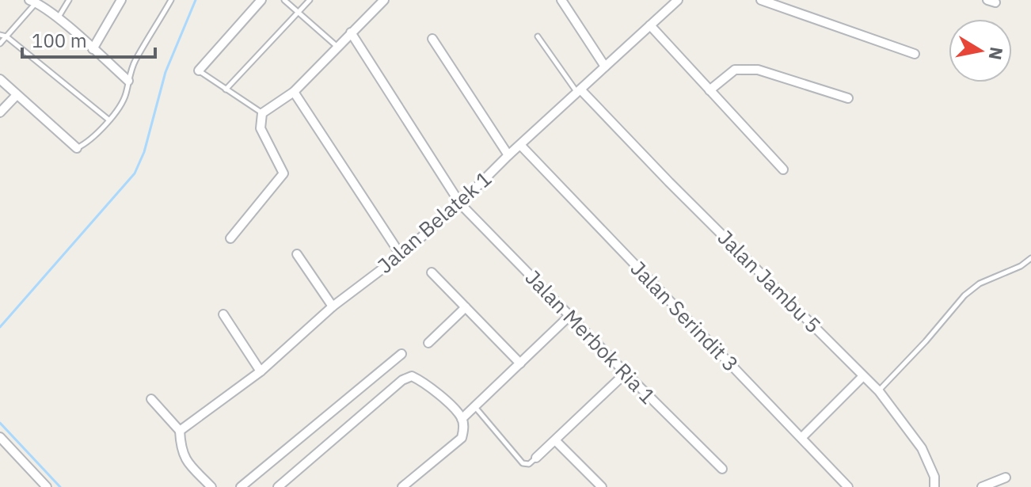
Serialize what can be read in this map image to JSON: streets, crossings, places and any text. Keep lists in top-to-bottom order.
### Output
{
  "streets": {
    "street": [
      "Jalan Belatek 1",
      "Jalan Jambu 5",
      "Jalan Serindit 3",
      "Jalan Merbok Ria 1"
    ]
  },
  "crossings": [
    ["Jalan Belatek 1", "Jalan Jambu 5"],
    ["Jalan Belatek 1", "Jalan Serindit 3"],
    ["Jalan Belatek 1", "Jalan Merbok Ria 1"]
  ],
  "scale_bar": "100 m",
  "north": "right"
}
